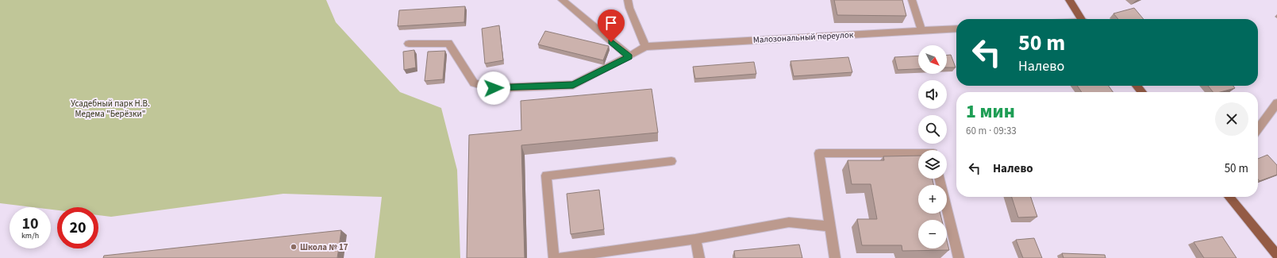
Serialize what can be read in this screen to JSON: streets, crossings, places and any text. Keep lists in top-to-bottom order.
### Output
{
  "streets": {
    "street": ["Малозональный переулок"]
  },
  "parks": ["Усадебный парк Н.В. Медема \"Берёзки\""],
  "places": ["Школа № 17"],
  "north": "bottom right",
  "page": {
    "turn": ["50 m", "Налево"],
    "map_buttons": ["+", "−"],
    "heading": ["1 мин", "60 m · 09:33"],
    "list": [
      {
        "name": "Налево",
        "value": "50 m"
      }
    ],
    "speed": "10 km/h",
    "limit": "20"
  }
}
